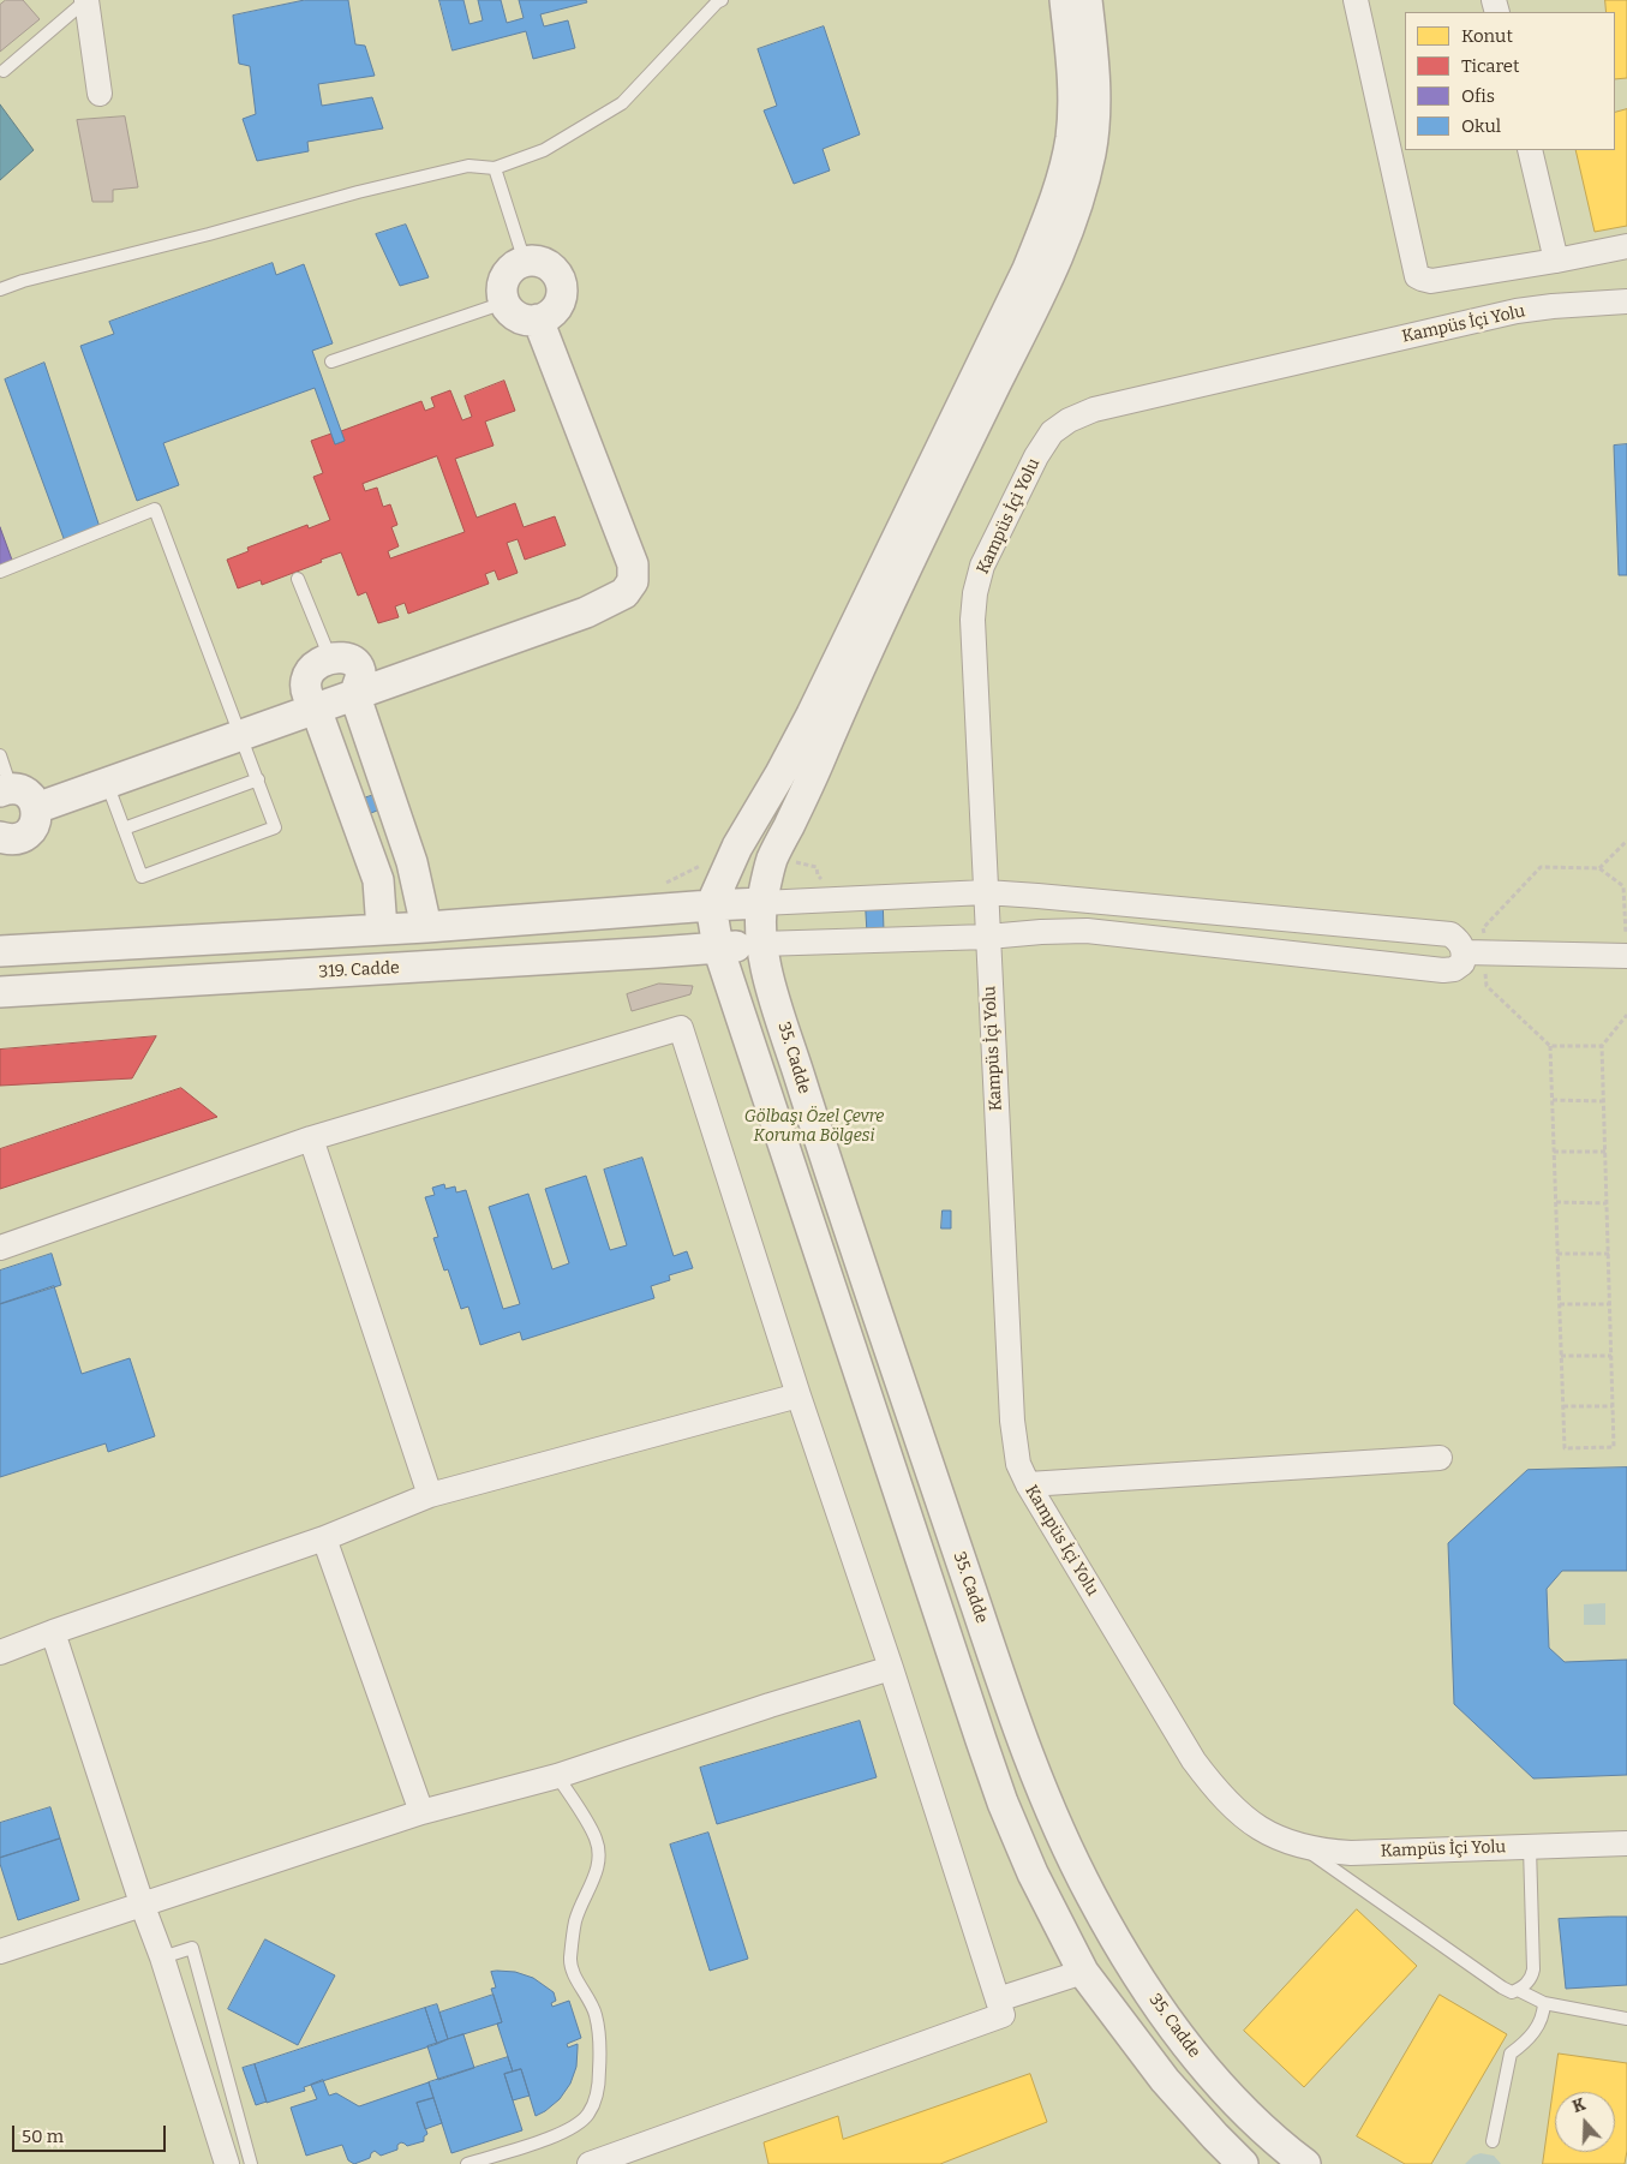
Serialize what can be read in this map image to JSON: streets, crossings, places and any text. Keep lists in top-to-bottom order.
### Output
{
  "streets": {
    "street": ["Kampüs İçi Yolu", "319. Cadde", "35. Cadde"]
  },
  "crossings": [
    ["319. Cadde", "35. Cadde"]
  ],
  "parks": ["Gölbaşı Özel Çevre Koruma Bölgesi"],
  "legend": [
    "Konut",
    "Ticaret",
    "Ofis",
    "Okul"
  ],
  "scale_bar": "50 m",
  "north": "top"
}
